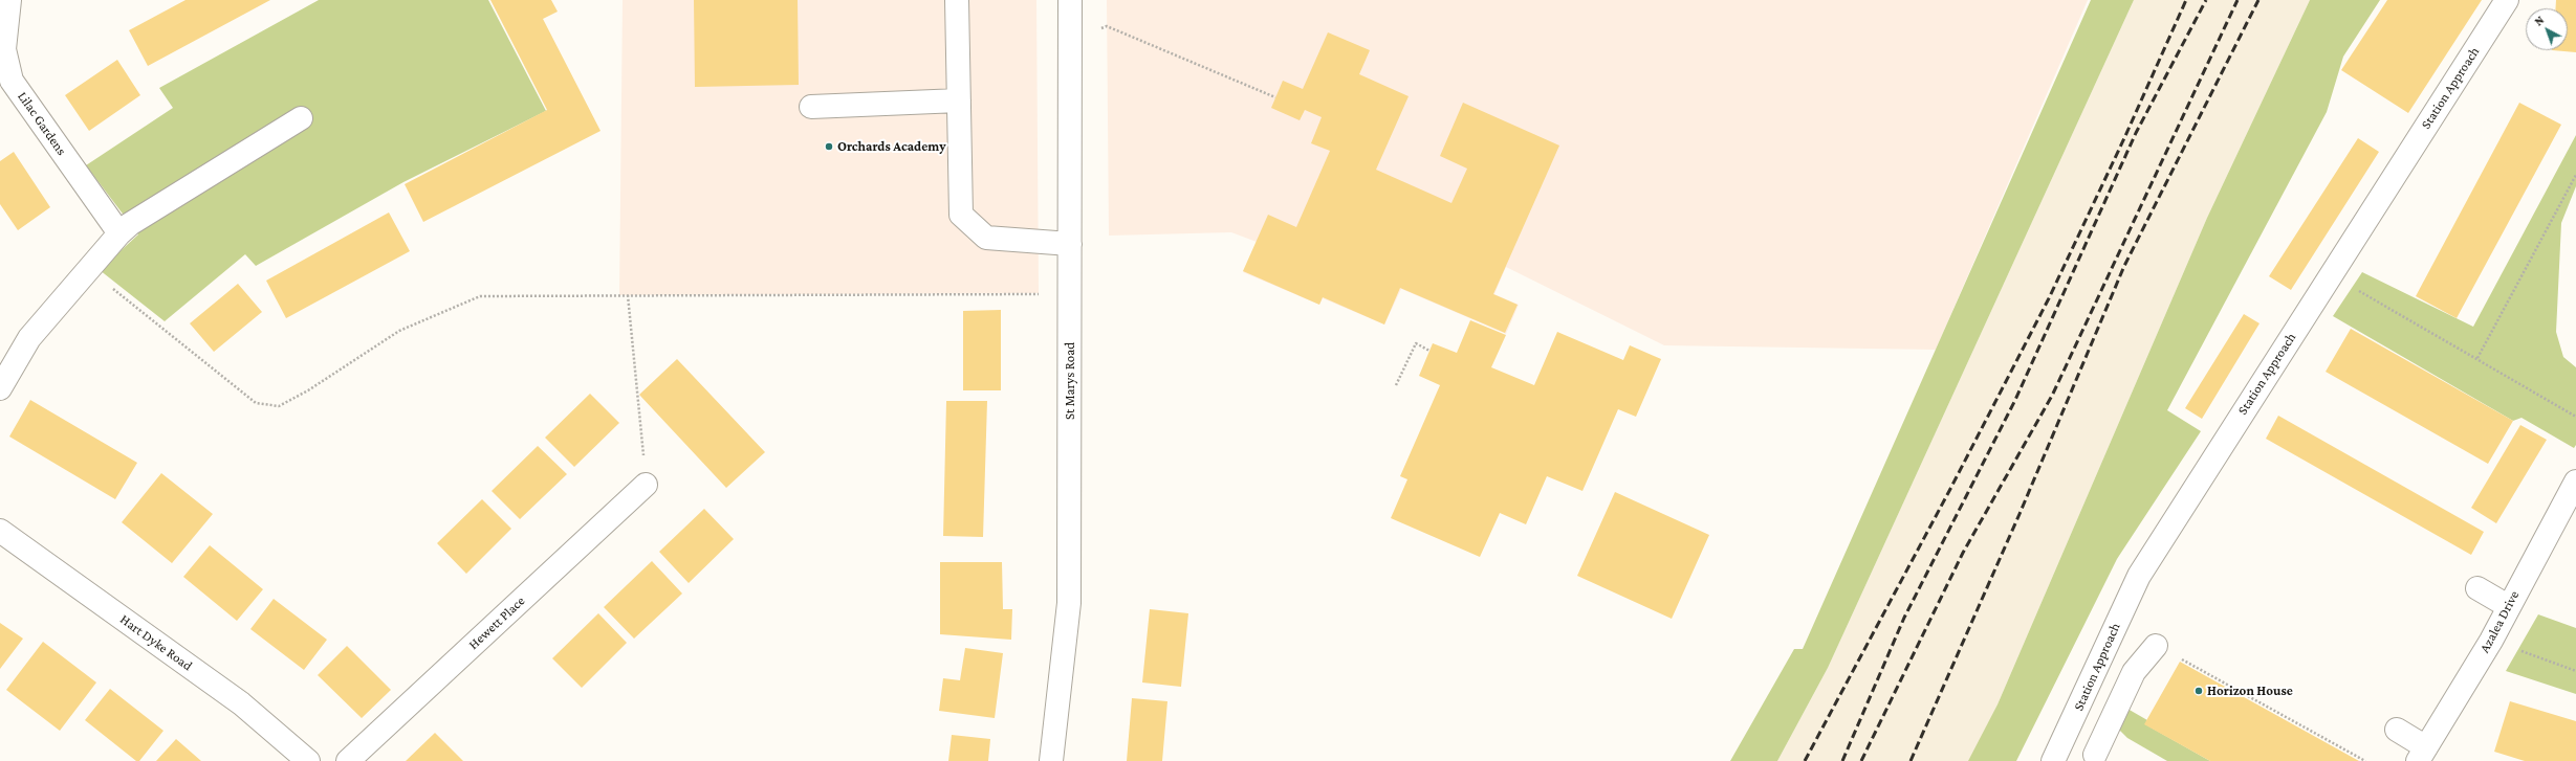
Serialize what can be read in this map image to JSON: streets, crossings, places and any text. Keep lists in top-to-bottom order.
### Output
{
  "streets": {
    "street": [
      "Station Approach",
      "Lilac Gardens",
      "St Marys Road",
      "Azalea Drive",
      "Hewett Place",
      "Hart Dyke Road"
    ]
  },
  "places": ["Orchards Academy", "Horizon House"],
  "north": "top left"
}
